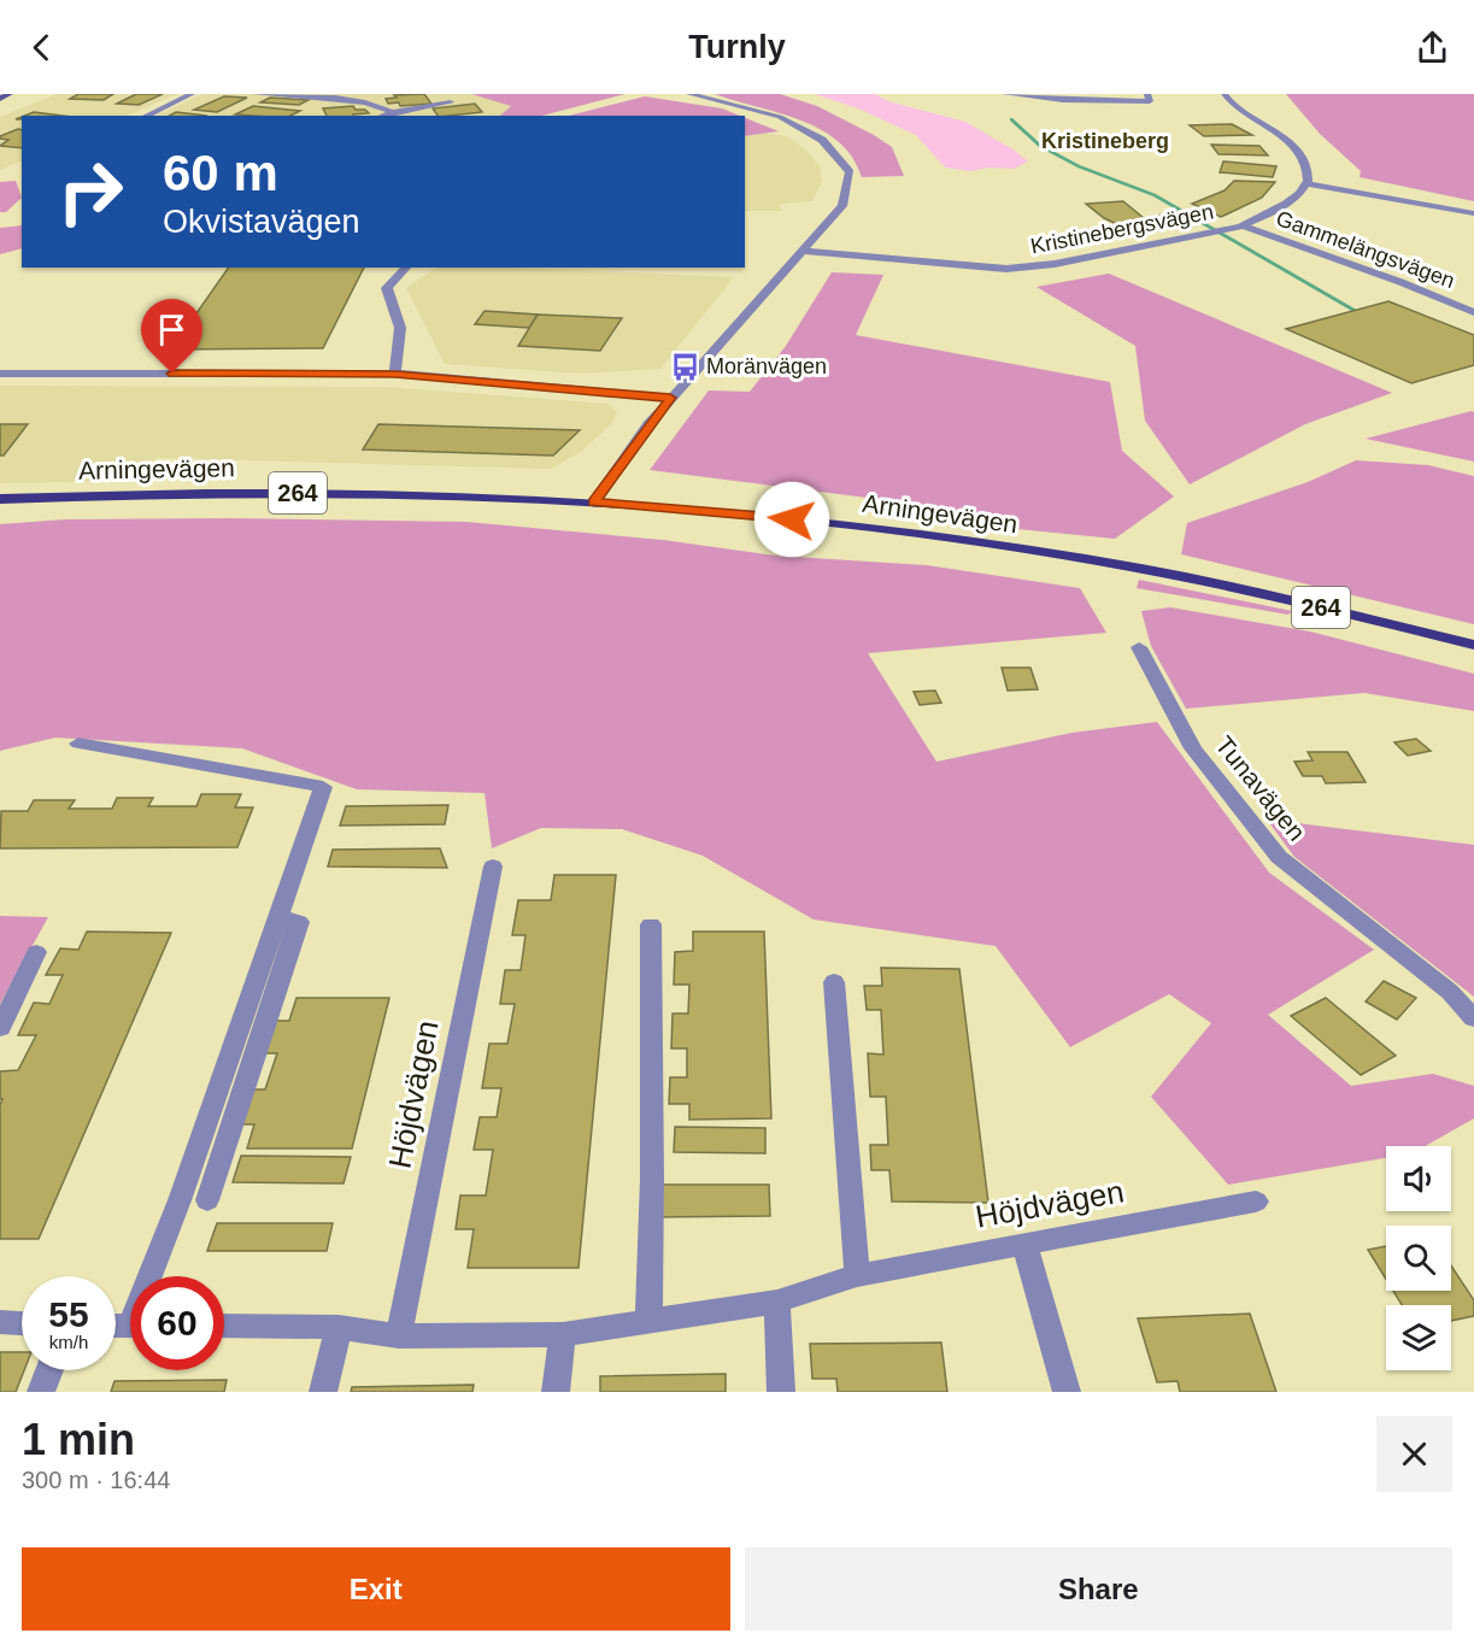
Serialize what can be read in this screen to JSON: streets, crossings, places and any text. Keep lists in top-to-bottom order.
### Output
{
  "streets": {
    "main road": ["Arningevägen", "264"],
    "street": [
      "Kristinebergsvägen",
      "Gammelängsvägen",
      "Tunavägen",
      "Höjdvägen"
    ]
  },
  "crossings": [
    ["Kristinebergsvägen", "Gammelängsvägen"]
  ],
  "districts": ["Kristineberg"],
  "places": {
    "bus stop": ["Moränvägen"]
  },
  "page": {
    "header": "Turnly",
    "turn": ["60 m", "Okvistavägen"],
    "speed": "55 km/h",
    "limit": "60",
    "heading": ["1 min", "300 m · 16:44"],
    "buttons": ["Exit", "Share"]
  }
}
